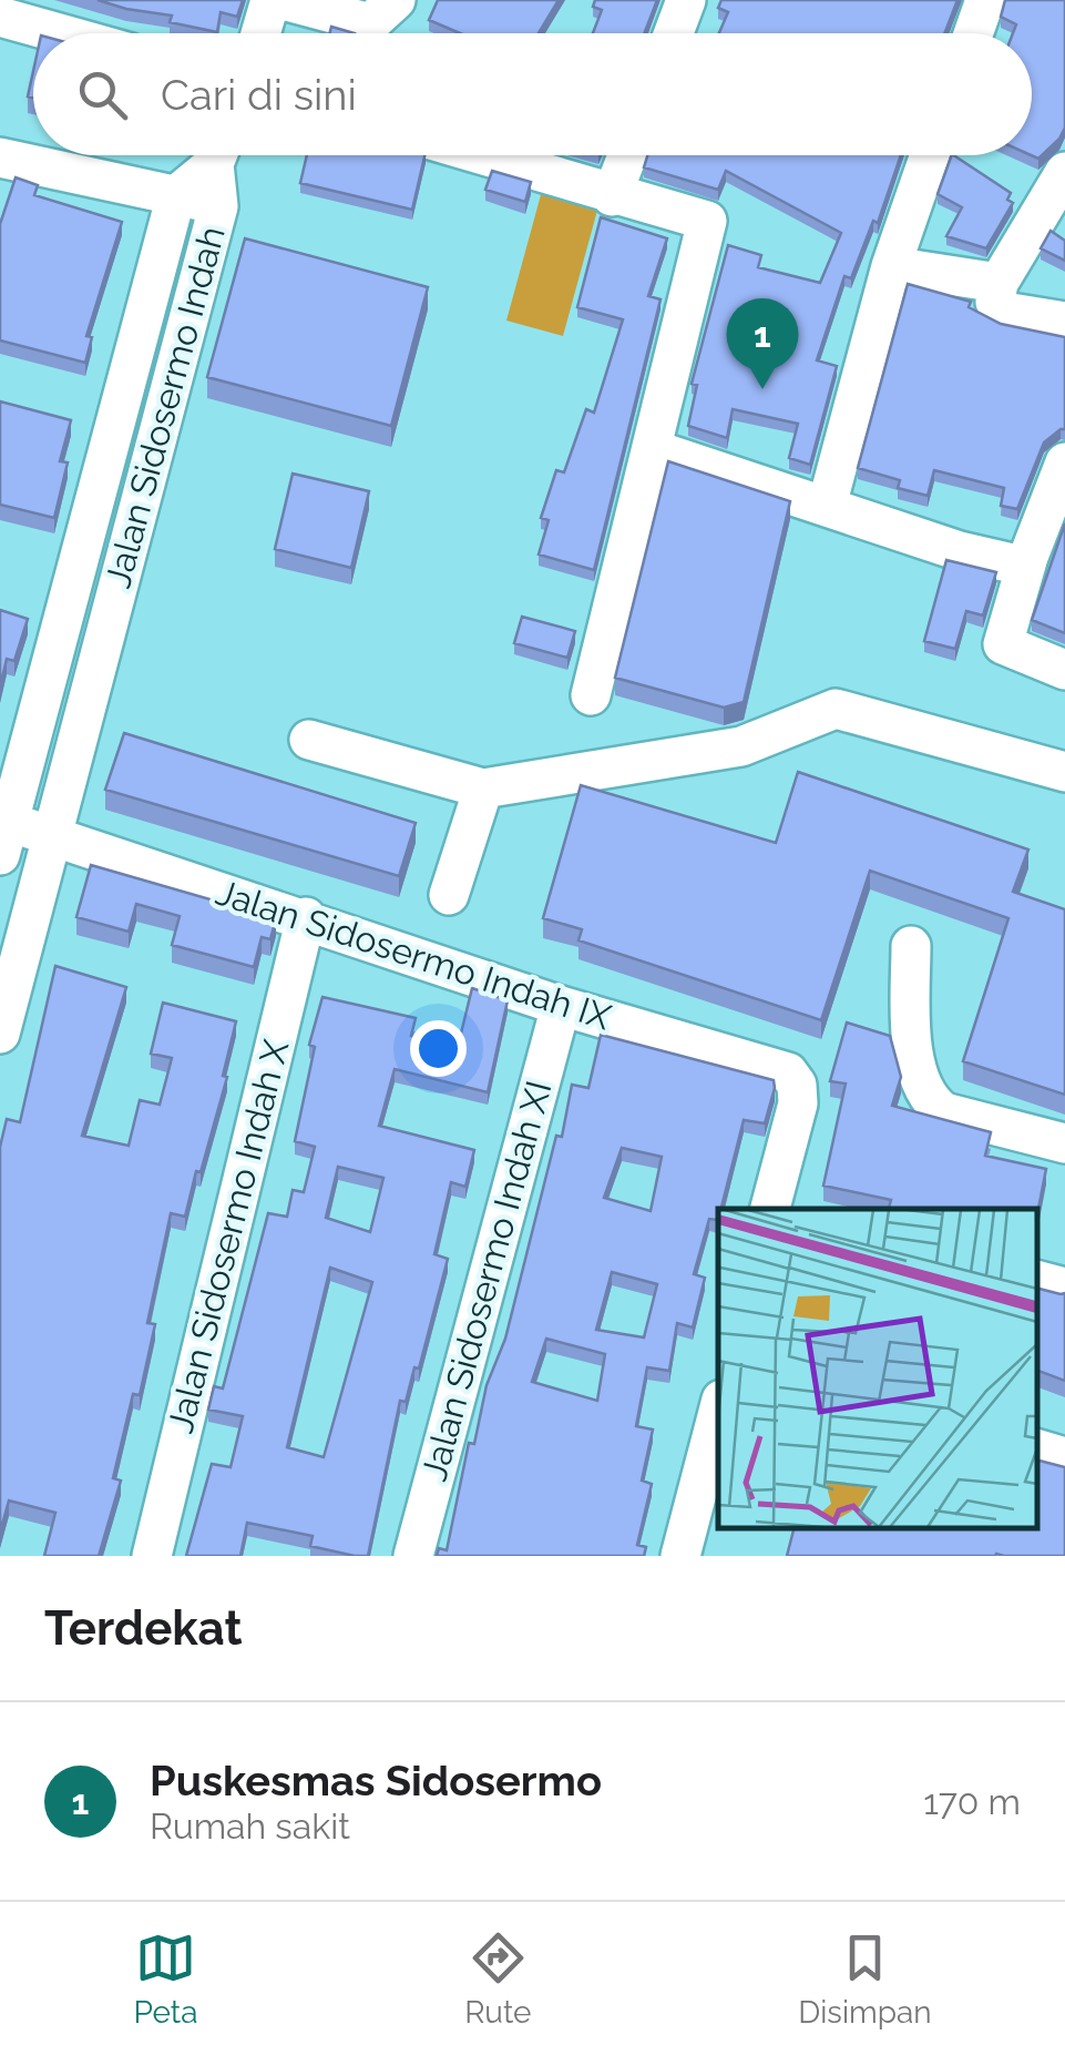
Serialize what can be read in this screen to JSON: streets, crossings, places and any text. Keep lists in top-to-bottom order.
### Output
{
  "streets": {
    "street": [
      "Jalan Sidosermo Indah",
      "Jalan Sidosermo Indah IX",
      "Jalan Sidosermo Indah X",
      "Jalan Sidosermo Indah XI"
    ]
  },
  "crossings": [
    ["Jalan Sidosermo Indah", "Jalan Sidosermo Indah IX"],
    ["Jalan Sidosermo Indah IX", "Jalan Sidosermo Indah X"],
    ["Jalan Sidosermo Indah IX", "Jalan Sidosermo Indah XI"]
  ],
  "page": {
    "search": "Cari di sini",
    "pins": "1",
    "heading": "Terdekat",
    "list": [
      {
        "mark": "1",
        "name": "Puskesmas Sidosermo",
        "note": "Rumah sakit",
        "value": "170 m"
      }
    ],
    "nav": ["Peta", "Rute", "Disimpan"]
  }
}
